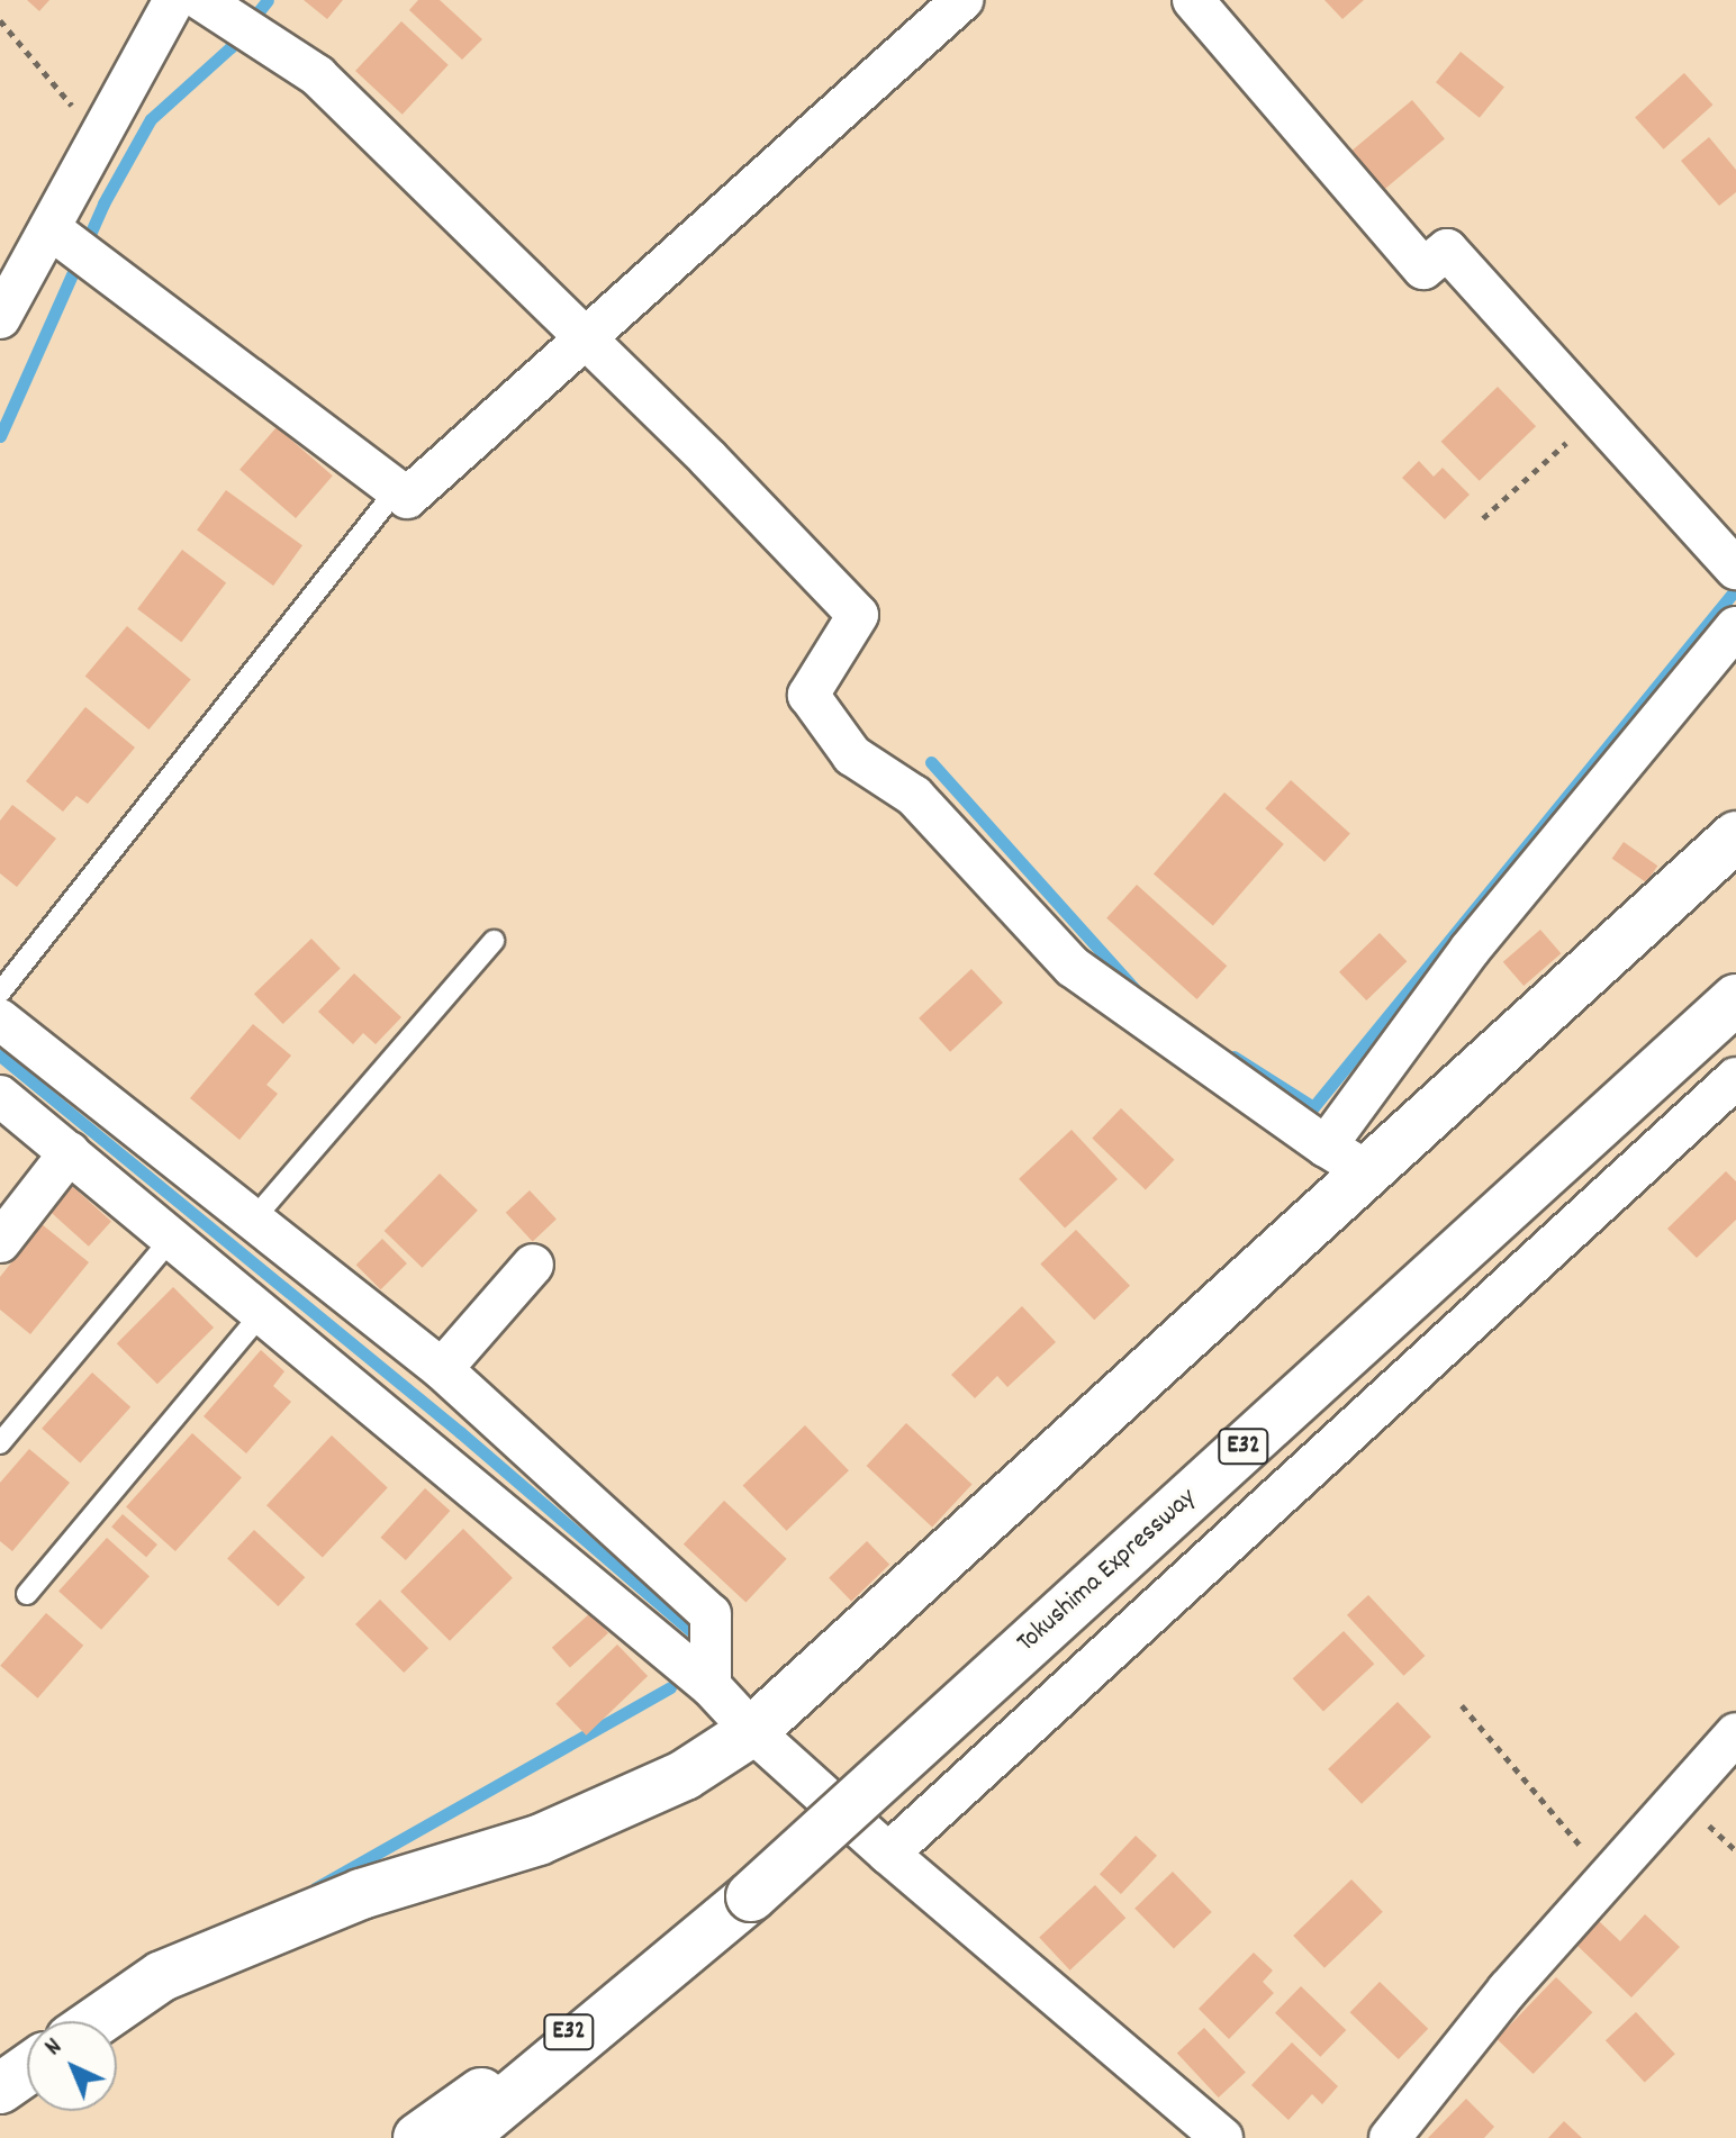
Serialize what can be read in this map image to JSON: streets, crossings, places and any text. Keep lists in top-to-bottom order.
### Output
{
  "streets": {
    "main road": ["E32", "Tokushima Expressway"]
  },
  "north": "top left"
}
